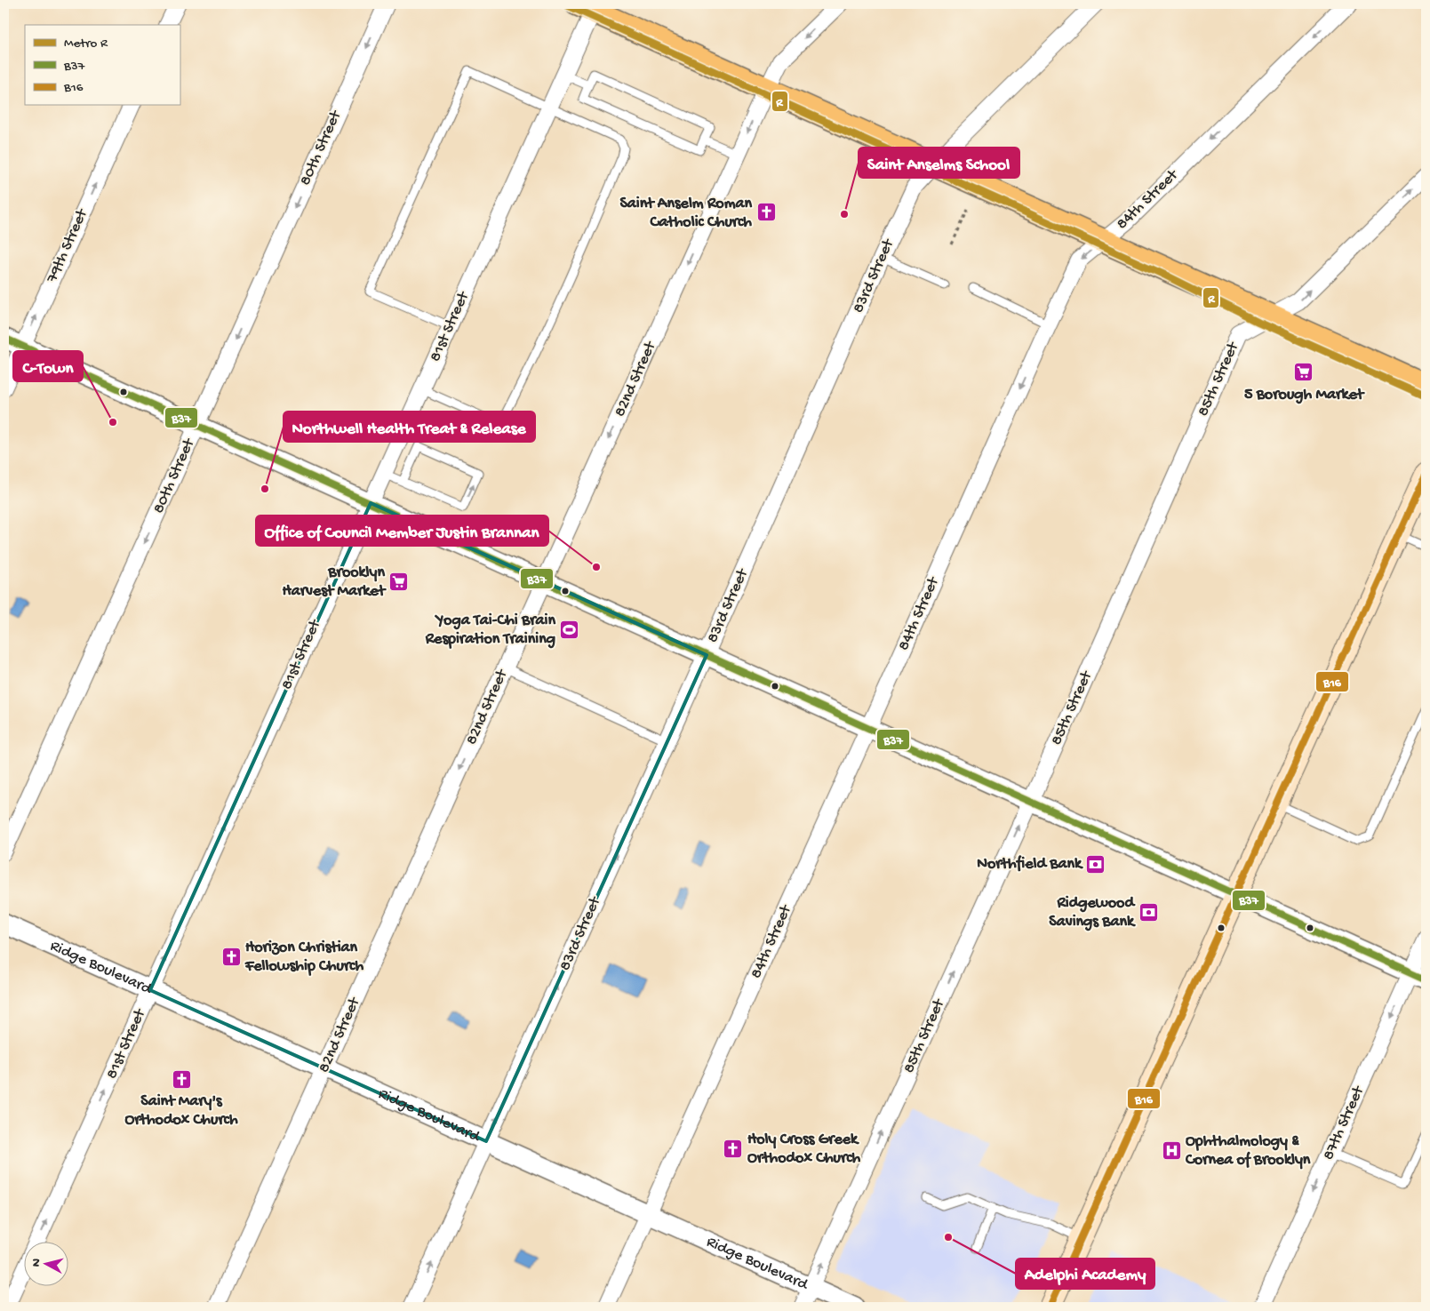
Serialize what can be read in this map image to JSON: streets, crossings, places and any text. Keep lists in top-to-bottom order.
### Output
{
  "streets": {
    "street": [
      "80th Street",
      "84th Street",
      "79th Street",
      "83rd Street",
      "81st Street",
      "82nd Street",
      "85th Street",
      "Ridge Boulevard",
      "87th Street"
    ]
  },
  "crossings": [
    ["84th Street", "Ridge Boulevard"],
    ["83rd Street", "Ridge Boulevard"],
    ["81st Street", "Ridge Boulevard"],
    ["82nd Street", "Ridge Boulevard"],
    ["85th Street", "Ridge Boulevard"]
  ],
  "one_way": [
    "80th Street",
    "84th Street",
    "79th Street",
    "83rd Street",
    "81st Street",
    "82nd Street",
    "85th Street",
    "87th Street"
  ],
  "places": {
    "church": [
      "Saint Anselm Roman Catholic Church",
      "Horizon Christian Fellowship Church",
      "Saint Mary's Orthodox Church",
      "Holy Cross Greek Orthodox Church"
    ],
    "other": [
      "Saint Anselms School",
      "C-Town",
      "Northwell Health Treat & Release",
      "Office of Council Member Justin Brannan",
      "Adelphi Academy"
    ],
    "supermarket": ["5 Borough Market", "Brooklyn Harvest Market"],
    "sports": ["Yoga Tai-Chi Brain Respiration Training"],
    "bank": ["Northfield Bank", "Ridgewood Savings Bank"],
    "hospital": ["Ophthalmology & Cornea of Brooklyn"]
  },
  "lines": ["metro line R", "transit line B37", "transit line B16"],
  "legend": ["Metro R", "B37", "B16"],
  "north": "left"
}
